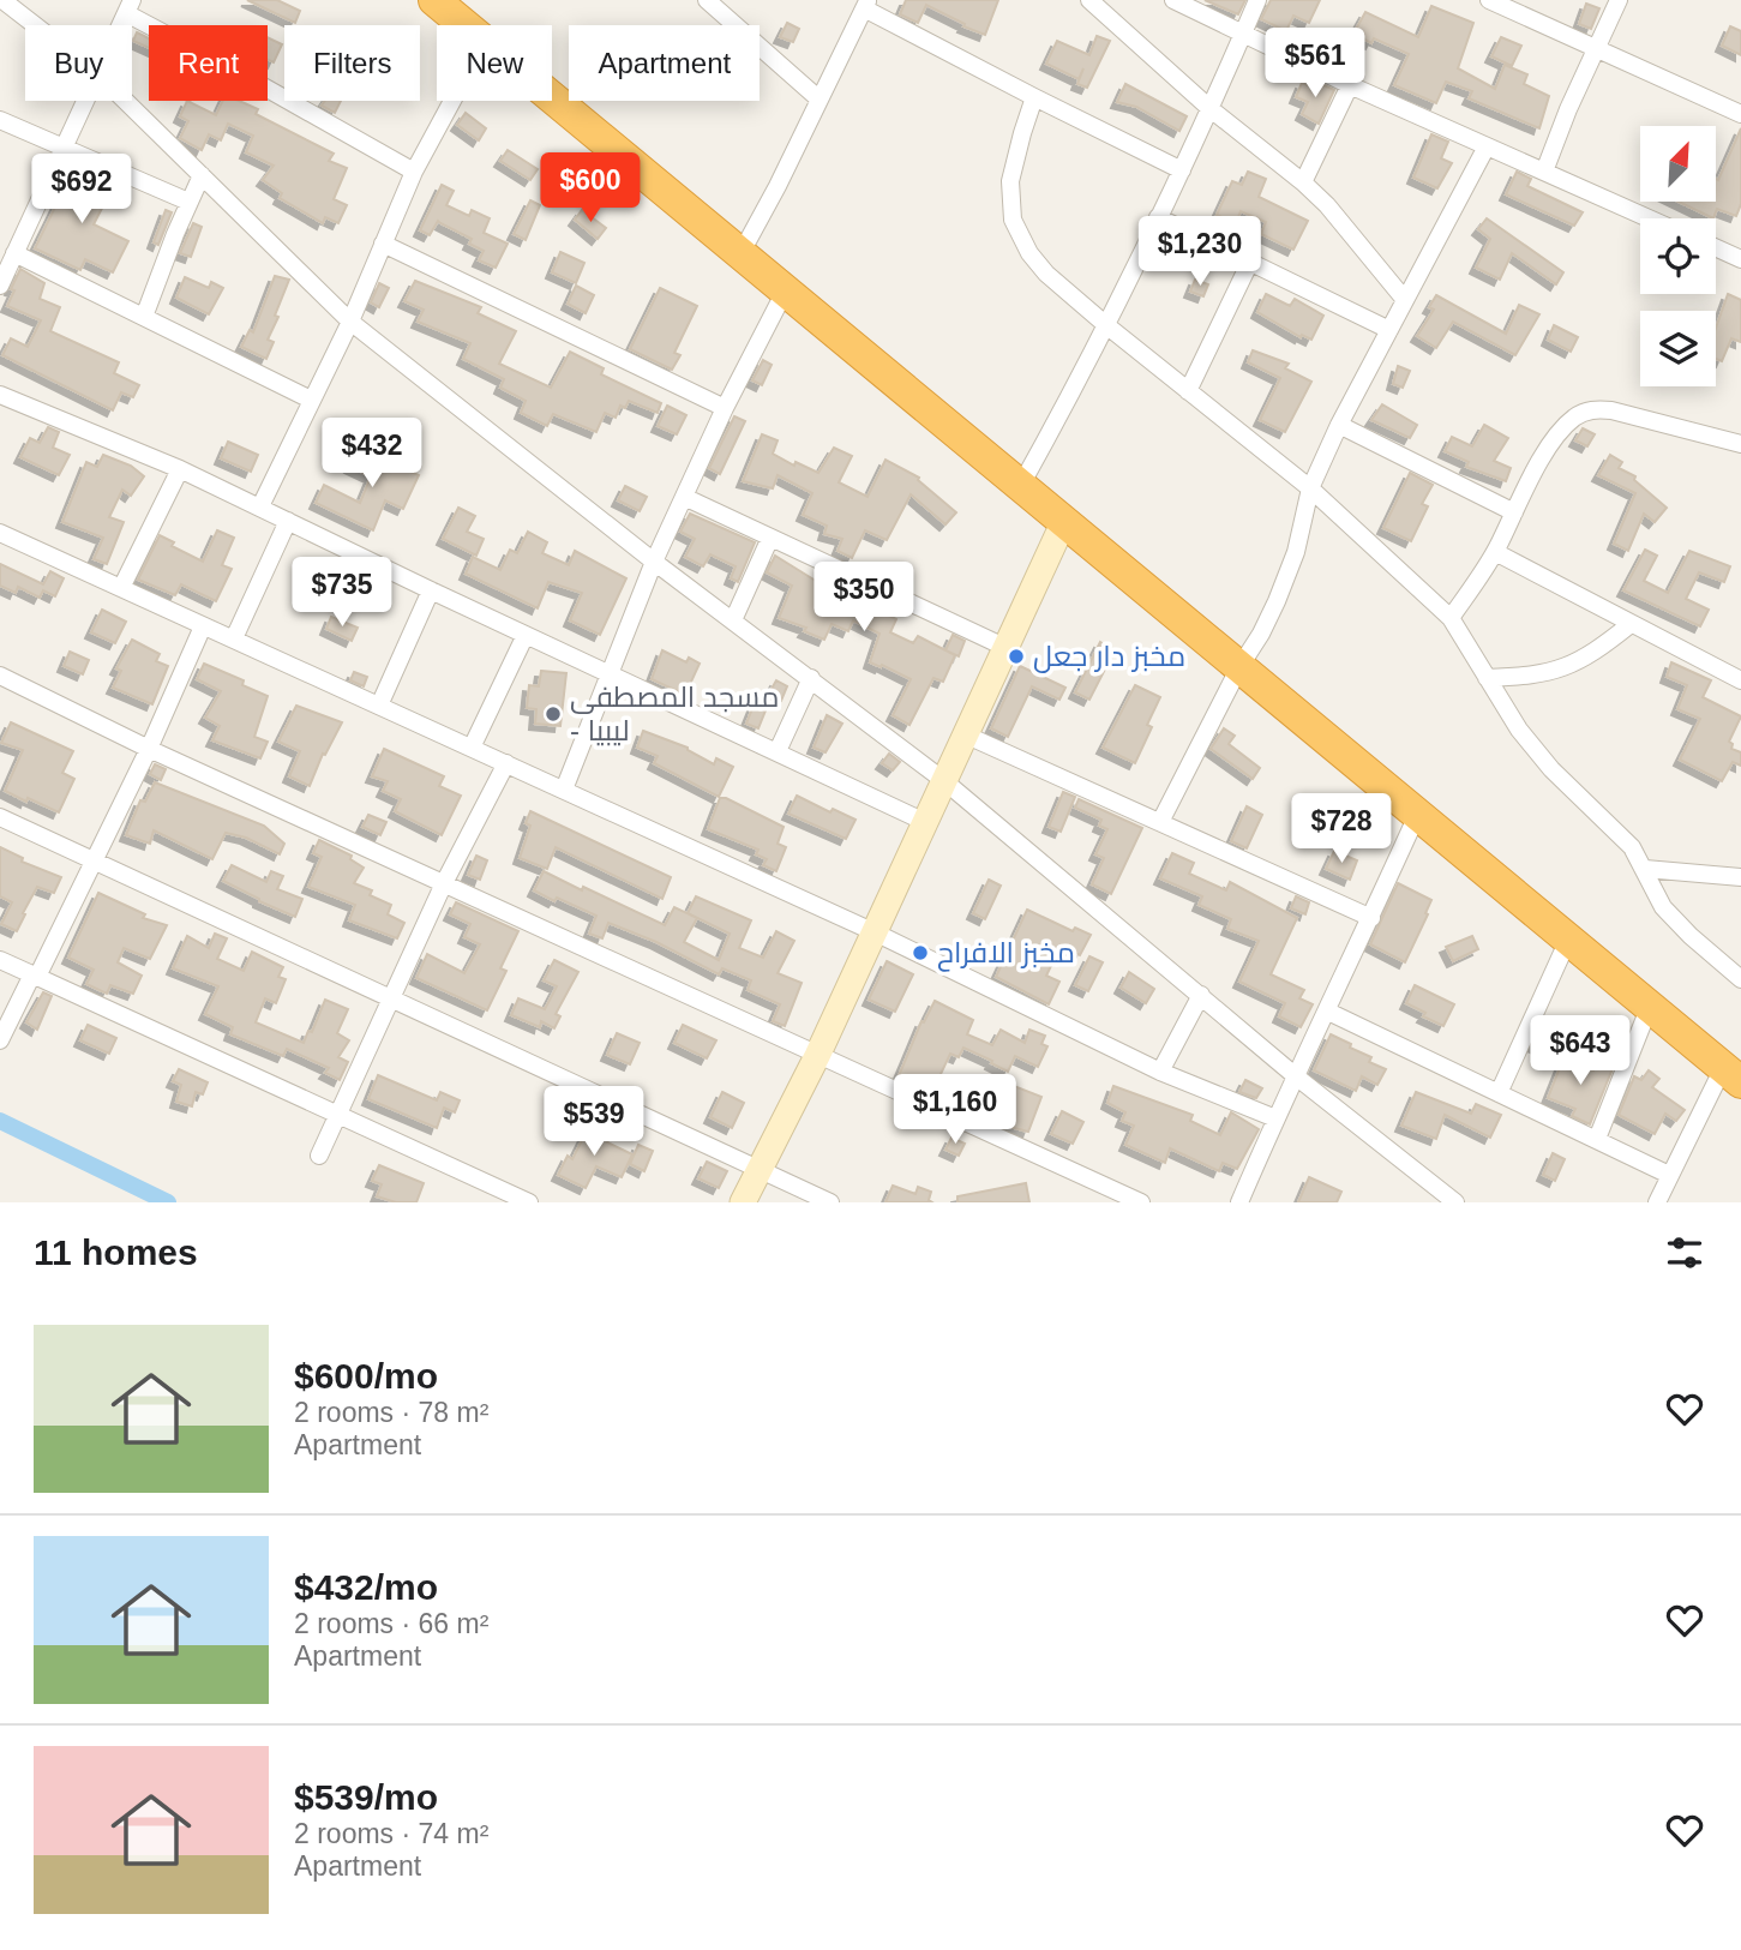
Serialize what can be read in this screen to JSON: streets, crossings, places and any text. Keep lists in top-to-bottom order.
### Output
{
  "places": ["مخبز دار جعل", "مسجد المصطفى - ليبيا", "مخبز الافراح"],
  "north": "top right",
  "page": {
    "chip": [
      "Buy",
      "Rent",
      "Filters",
      "New",
      "Apartment"
    ],
    "price": [
      "$561",
      "$600",
      "$692",
      "$1,230",
      "$432",
      "$735",
      "$350",
      "$728",
      "$643",
      "$1,160",
      "$539"
    ],
    "heading": "11 homes",
    "list": [
      {
        "name": "$600/mo",
        "note": "2 rooms · 78 m² · Apartment"
      },
      {
        "name": "$432/mo",
        "note": "2 rooms · 66 m² · Apartment"
      },
      {
        "name": "$539/mo",
        "note": "2 rooms · 74 m² · Apartment"
      }
    ]
  }
}
